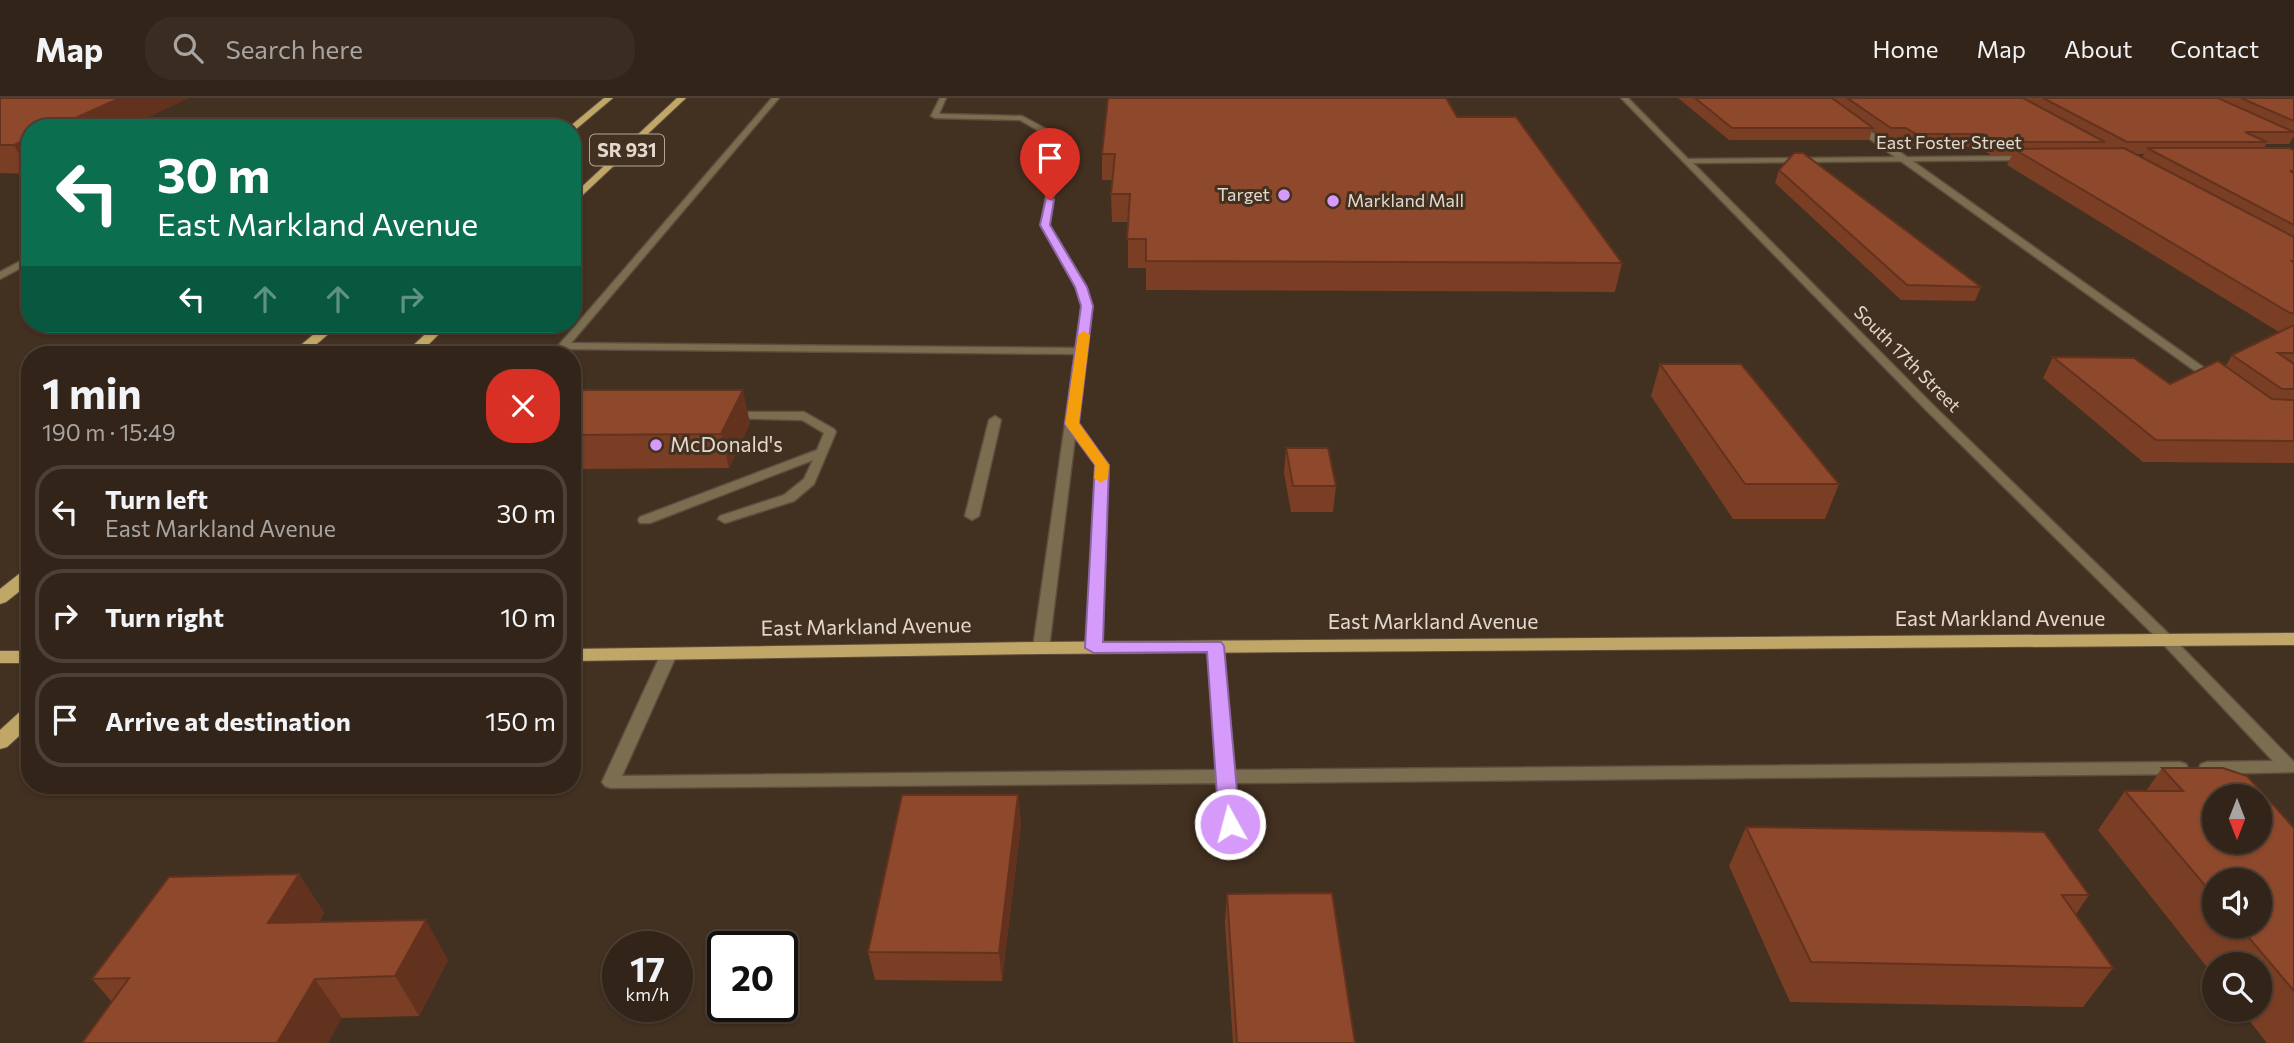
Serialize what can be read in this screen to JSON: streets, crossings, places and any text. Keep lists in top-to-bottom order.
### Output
{
  "streets": {
    "main road": ["SR 931", "East Markland Avenue"],
    "street": ["East Foster Street", "South 17th Street"]
  },
  "crossings": [
    ["East Foster Street", "South 17th Street"],
    ["South 17th Street", "East Markland Avenue"]
  ],
  "places": ["Target", "Markland Mall", "McDonald's"],
  "north": "bottom",
  "page": {
    "header": "Map",
    "search": "Search here",
    "nav": [
      "Home",
      "Map",
      "About",
      "Contact"
    ],
    "turn": ["30 m", "East Markland Avenue"],
    "heading": ["1 min", "190 m · 15:49"],
    "list": [
      {
        "name": "Turn left",
        "note": "East Markland Avenue",
        "value": "30 m"
      },
      {
        "name": "Turn right",
        "value": "10 m"
      },
      {
        "name": "Arrive at destination",
        "value": "150 m"
      }
    ],
    "speed": "17 km/h",
    "limit": "20"
  }
}
